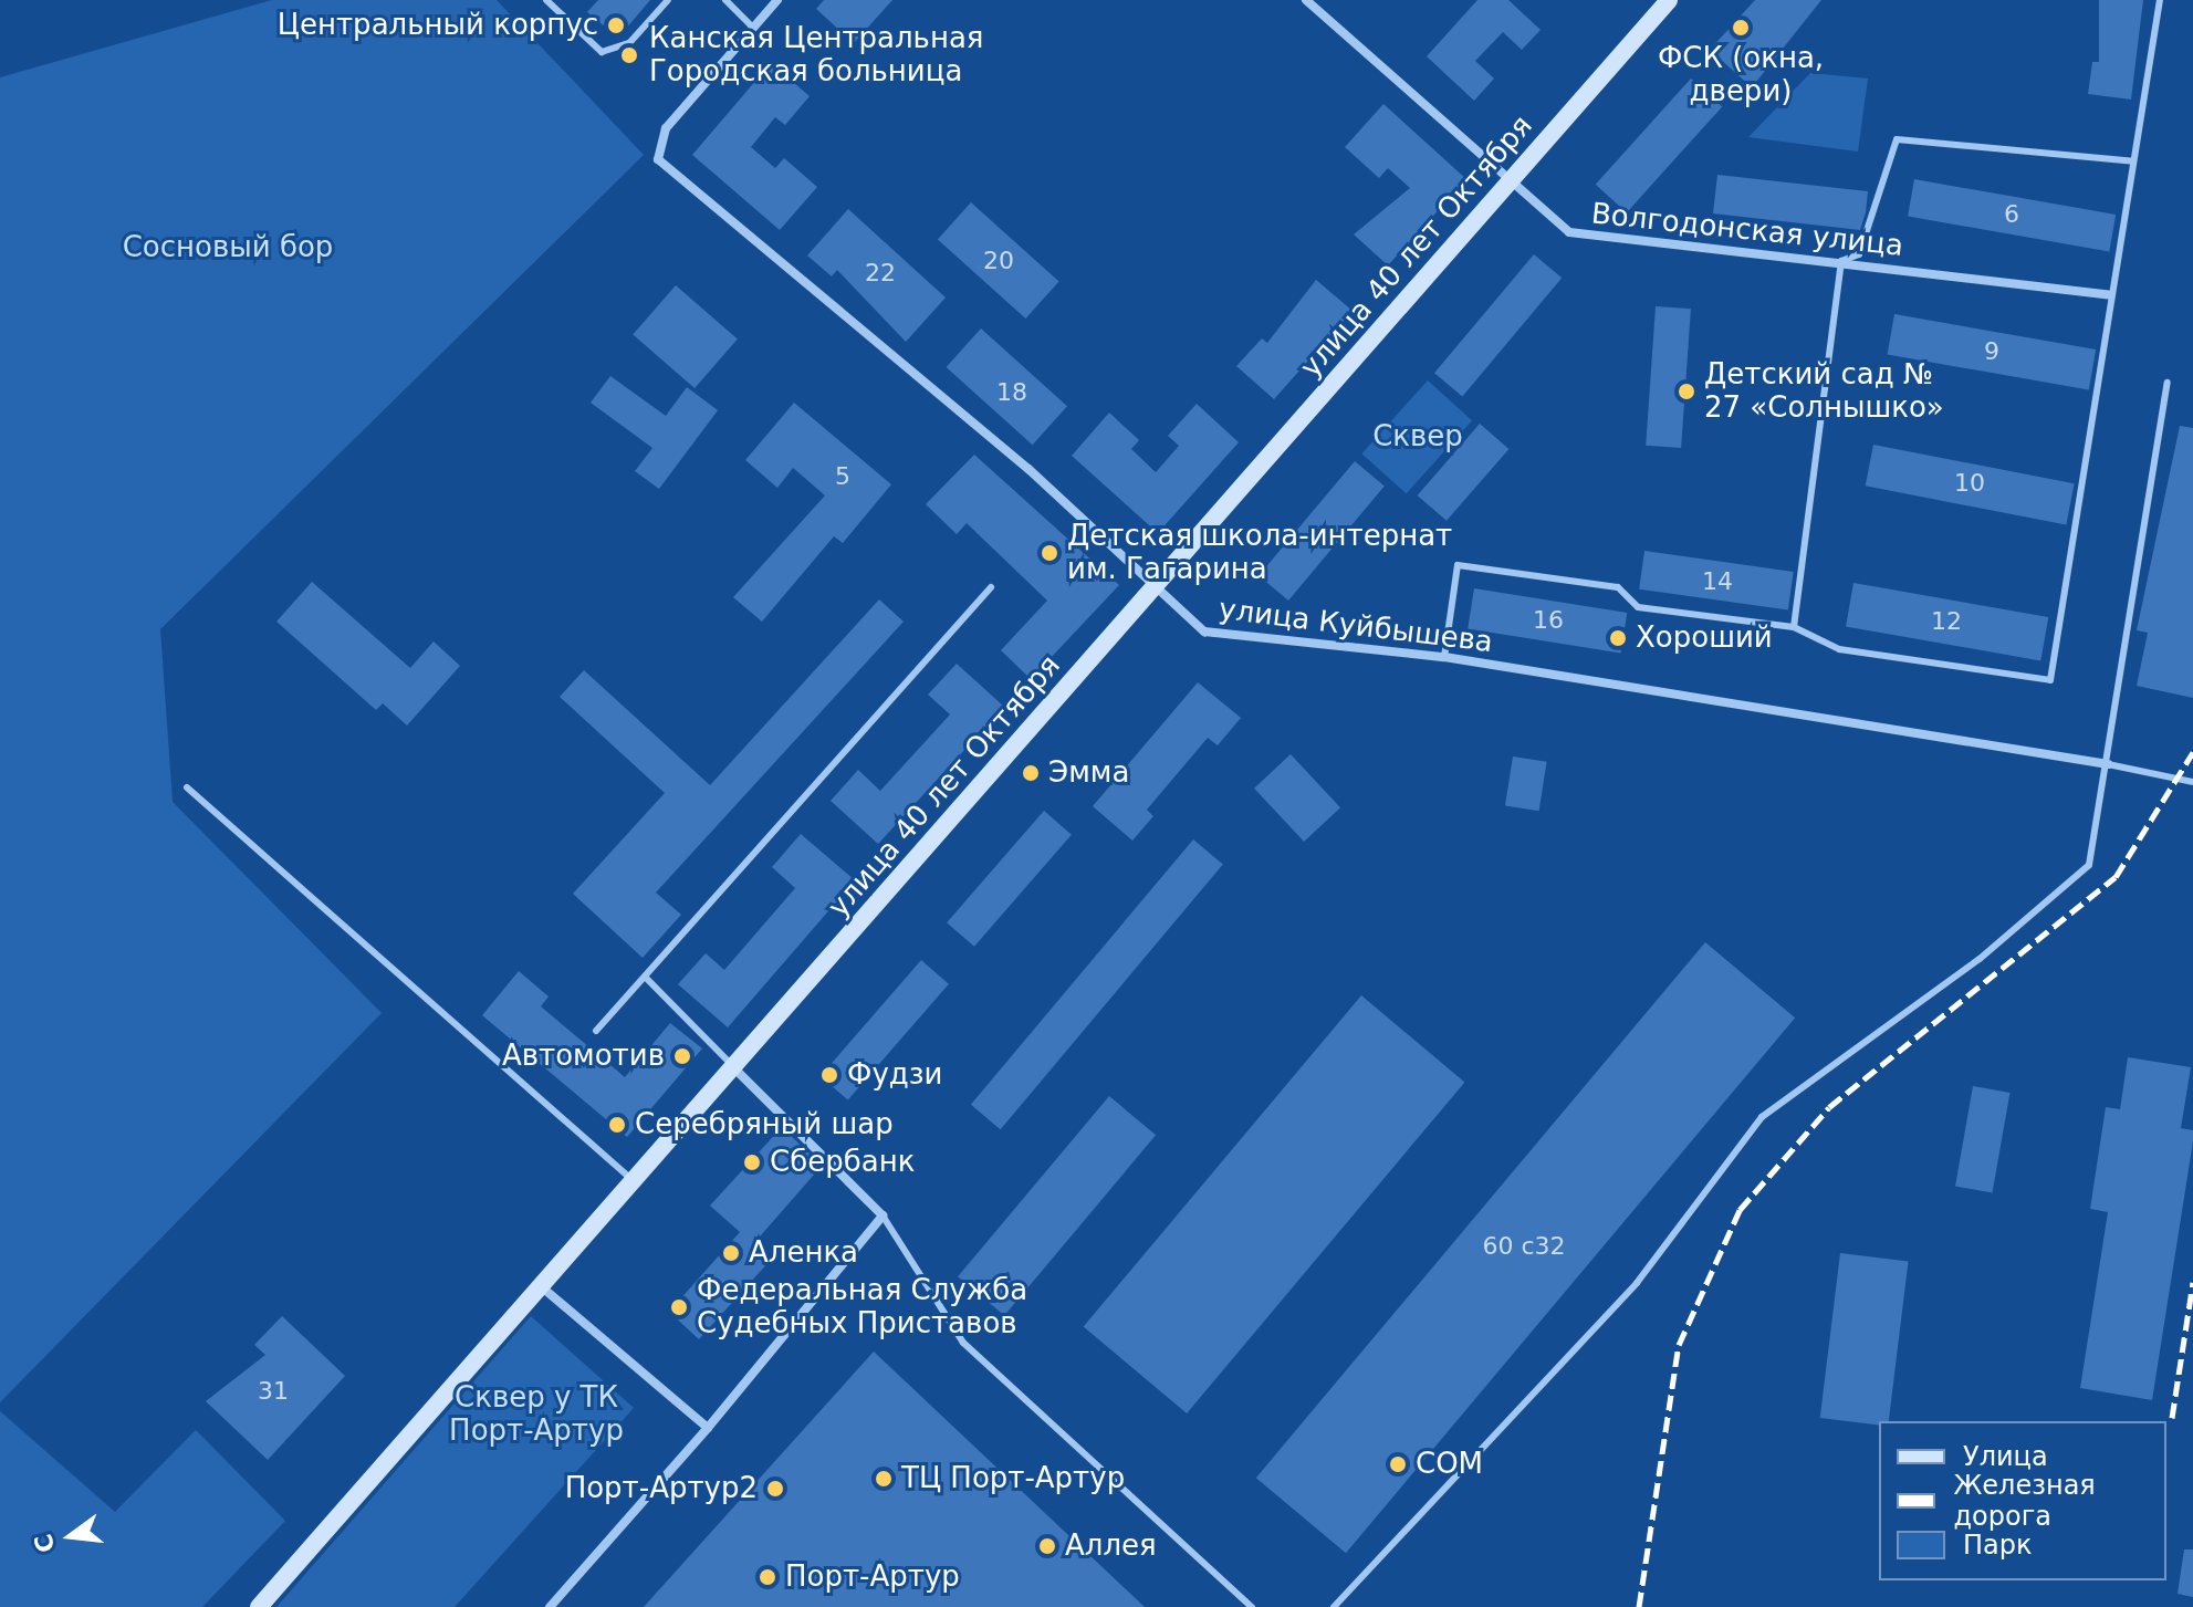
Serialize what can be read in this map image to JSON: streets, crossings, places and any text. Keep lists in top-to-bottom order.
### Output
{
  "streets": {
    "main road": ["улица 40 лет Октября"],
    "street": ["Волгодонская улица", "улица Куйбышева"]
  },
  "crossings": [
    ["Волгодонская улица", "улица 40 лет Октября"],
    ["улица 40 лет Октября", "улица Куйбышева"]
  ],
  "parks": ["Сосновый бор", "Сквер", "Сквер у ТК Порт-Артур"],
  "places": [
    "Центральный корпус",
    "ФСК (окна, двери)",
    "Канская Центральная Городская больница",
    "Детский сад № 27 «Солнышко»",
    "Детская школа-интернат им. Гагарина",
    "Хороший",
    "Эмма",
    "Автомотив",
    "Фудзи",
    "Серебряный шар",
    "Сбербанк",
    "Аленка",
    "Федеральная Служба Судебных Приставов",
    "СОМ",
    "ТЦ Порт-Артур",
    "Порт-Артур2",
    "Аллея",
    "Порт-Артур"
  ],
  "house_numbers": [
    "6",
    "20",
    "22",
    "9",
    "18",
    "5",
    "10",
    "14",
    "16",
    "12",
    "60 с32",
    "31"
  ],
  "legend": ["Улица", "Железная дорога", "Парк"],
  "north": "left"
}
